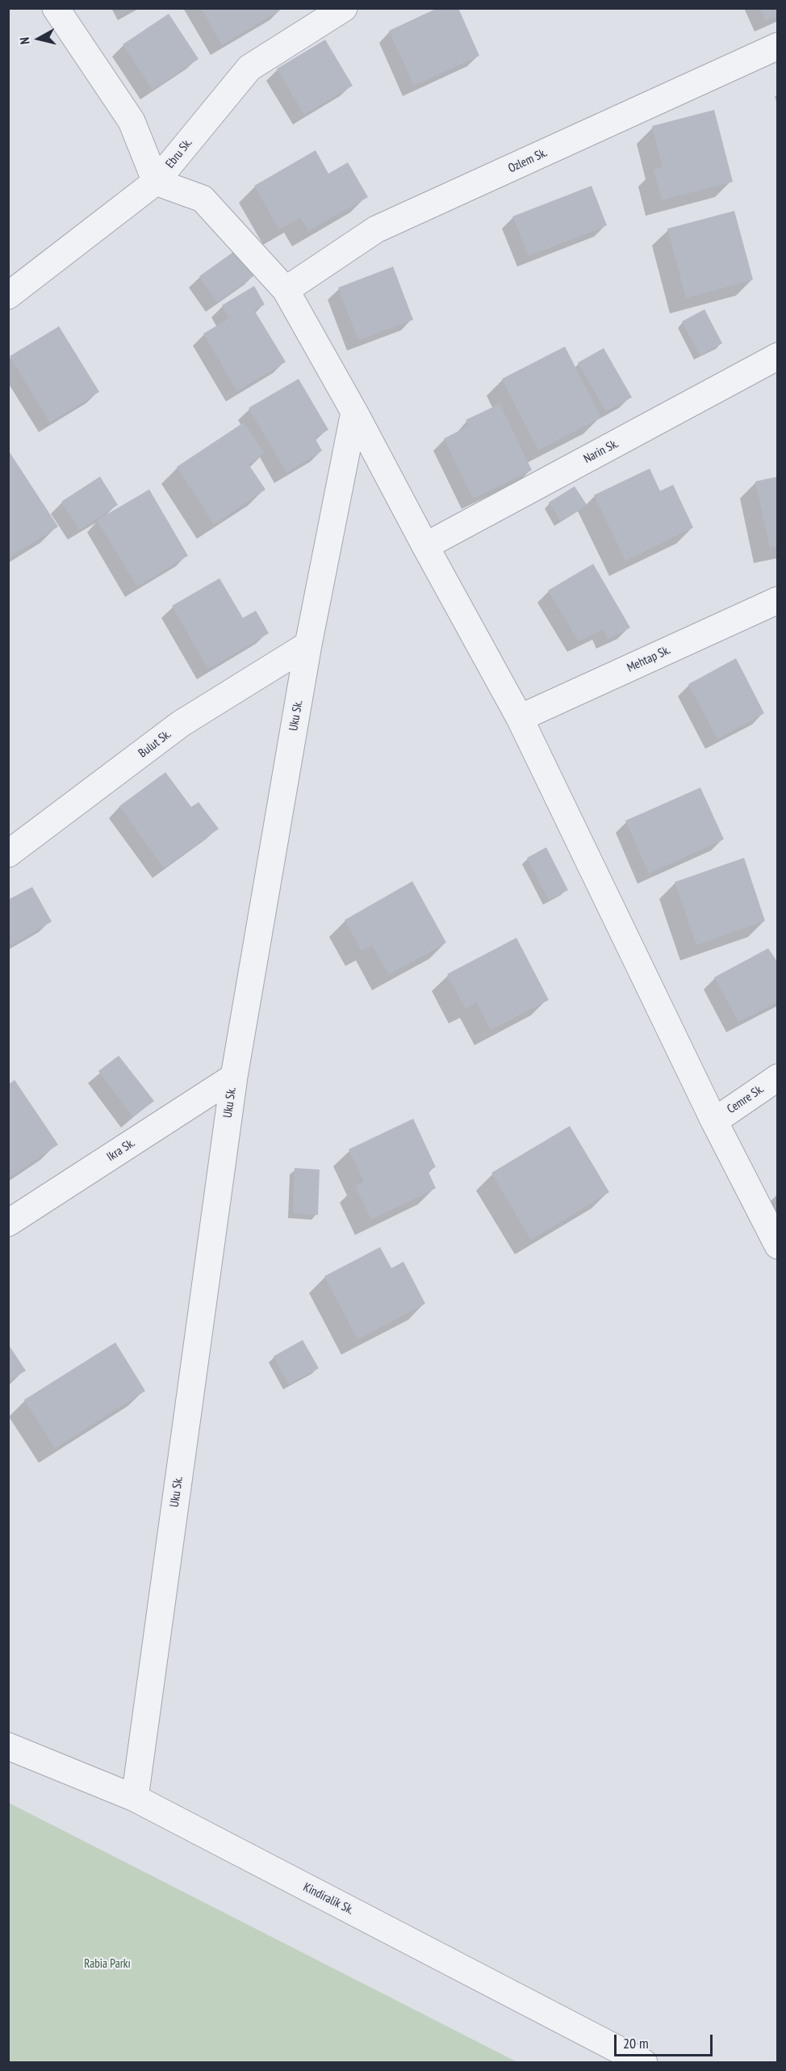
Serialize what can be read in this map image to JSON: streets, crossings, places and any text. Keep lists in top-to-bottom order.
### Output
{
  "streets": {
    "street": [
      "Ebru Sk.",
      "Ozlem Sk.",
      "Narin Sk.",
      "Mehtap Sk.",
      "Uku Sk.",
      "Bulut Sk.",
      "Cemre Sk.",
      "Ikra Sk.",
      "Kindiralik Sk."
    ]
  },
  "crossings": [
    ["Uku Sk.", "Bulut Sk."],
    ["Uku Sk.", "Ikra Sk."],
    ["Uku Sk.", "Kindiralik Sk."]
  ],
  "parks": ["Rabia Parkı"],
  "scale_bar": "20 m",
  "north": "left"
}
